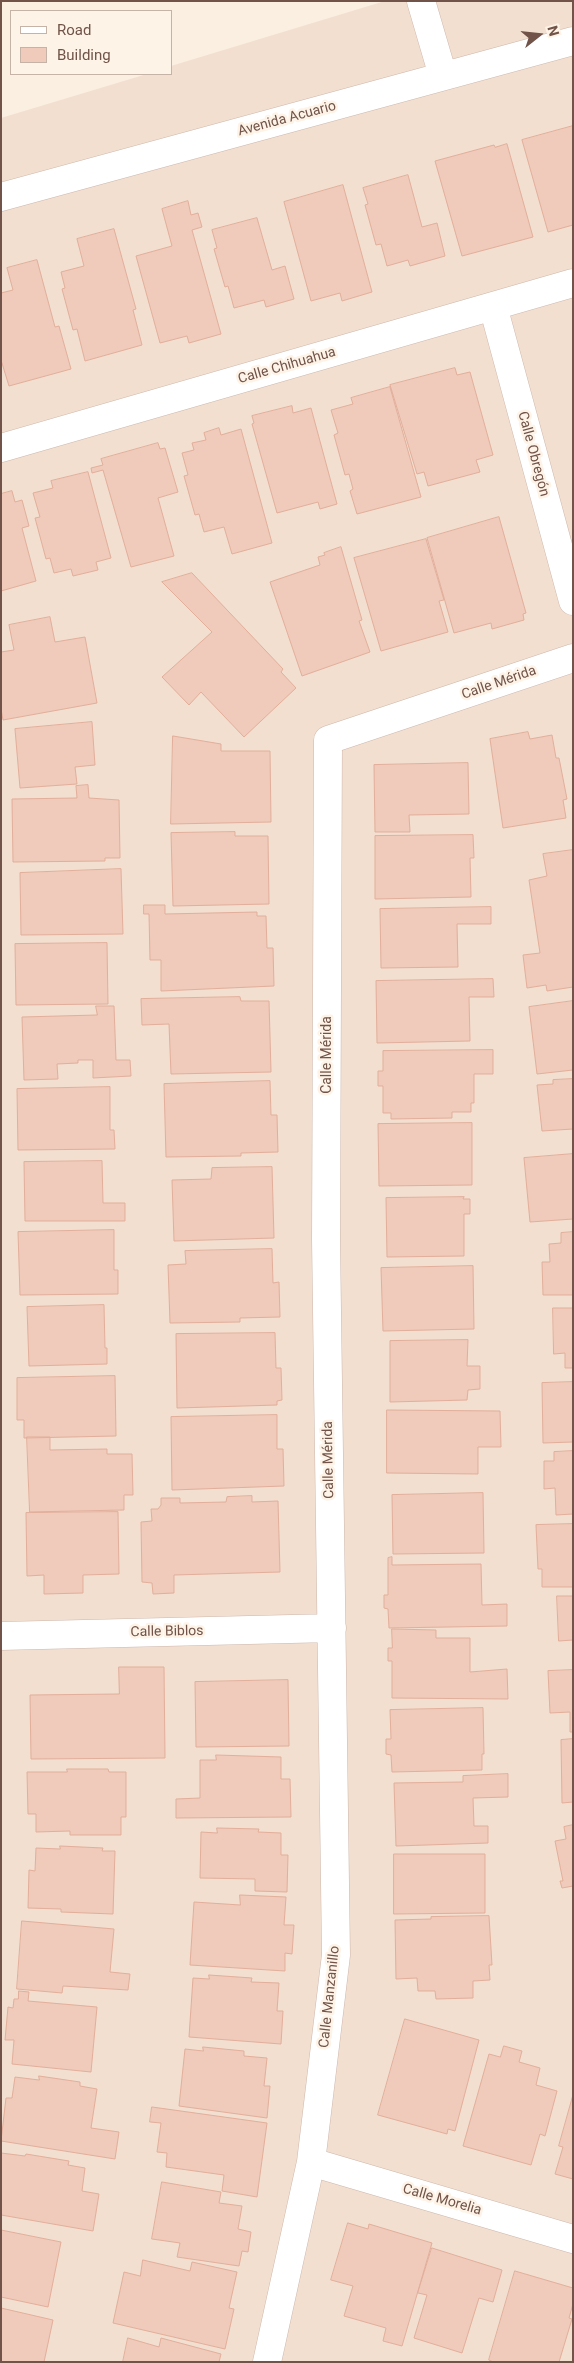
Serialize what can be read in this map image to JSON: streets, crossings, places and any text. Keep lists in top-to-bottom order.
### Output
{
  "streets": {
    "street": [
      "Avenida Acuario",
      "Calle Chihuahua",
      "Calle Obregón",
      "Calle Mérida",
      "Calle Biblos",
      "Calle Manzanillo",
      "Calle Morelia"
    ]
  },
  "crossings": [
    ["Calle Chihuahua", "Calle Obregón"],
    ["Calle Mérida", "Calle Biblos"],
    ["Calle Mérida", "Calle Manzanillo"],
    ["Calle Biblos", "Calle Manzanillo"],
    ["Calle Manzanillo", "Calle Morelia"]
  ],
  "legend": ["Road", "Building"],
  "north": "right"
}
